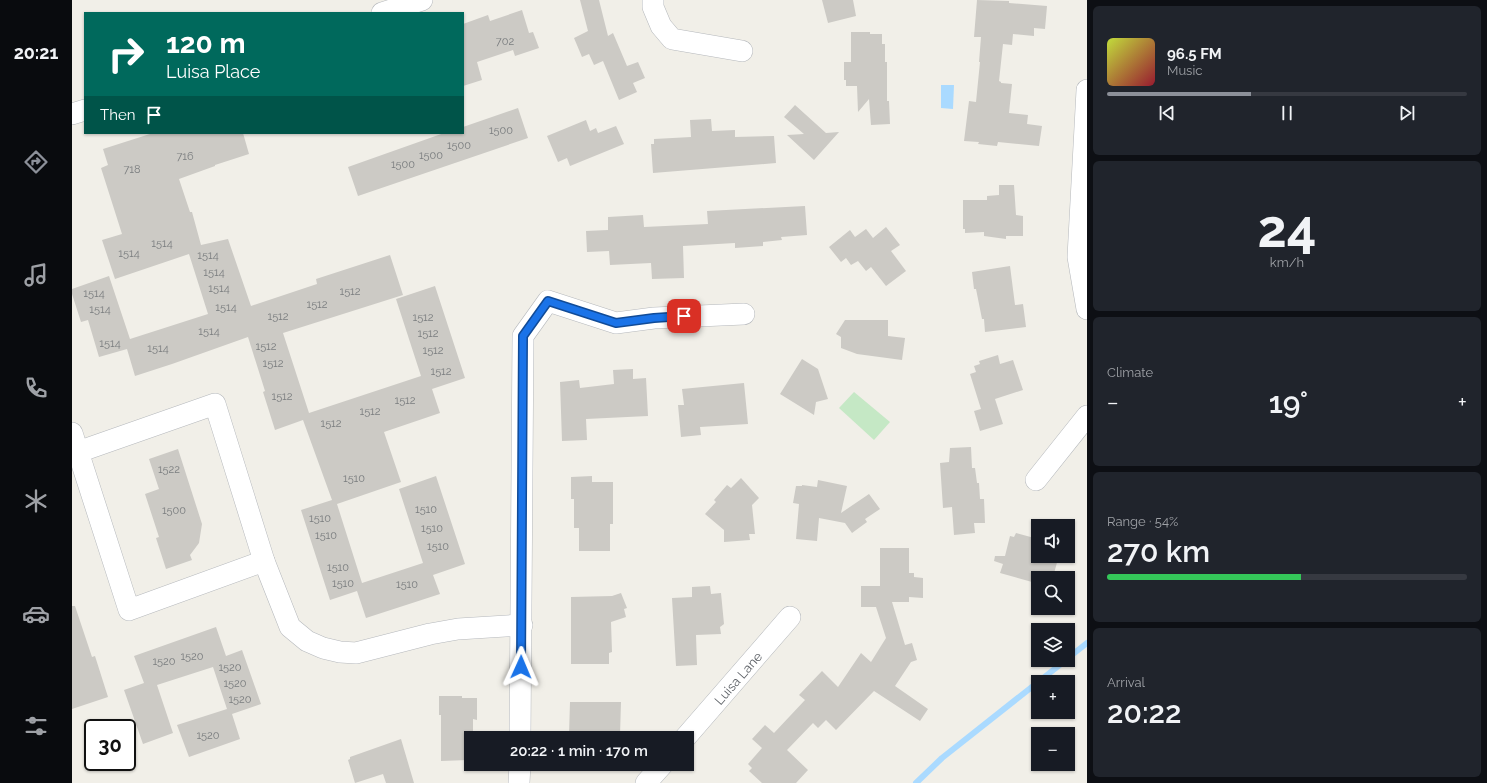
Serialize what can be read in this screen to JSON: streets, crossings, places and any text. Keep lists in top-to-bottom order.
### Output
{
  "streets": {
    "street": ["Luisa Lane"]
  },
  "house_numbers": [
    "702",
    "1500",
    "1500",
    "1500",
    "716",
    "1500",
    "718",
    "1514",
    "1514",
    "1514",
    "1514",
    "1514",
    "1512",
    "1514",
    "1512",
    "1514",
    "1514",
    "1512",
    "1512",
    "1514",
    "1512",
    "1514",
    "1512",
    "1514",
    "1512",
    "1512",
    "1512",
    "1512",
    "1512",
    "1512",
    "1512",
    "1522",
    "1510",
    "1510",
    "1500",
    "1510",
    "1510",
    "1510",
    "1510",
    "1510",
    "1510",
    "1510",
    "1520",
    "1520",
    "1520",
    "1520",
    "1520",
    "1520"
  ],
  "page": {
    "tabs": "20:21",
    "turn": ["120 m", "Luisa Place"],
    "song": ["96.5 FM", "Music"],
    "then": "Then",
    "tile": [
      ["24", "km/h"],
      "Climate",
      ["Range · 54%", "270 km"],
      ["Arrival", "20:22"]
    ],
    "heat": ["−", "19°", "+"],
    "map_buttons": ["+", "−"],
    "limit": "30",
    "trip": "20:22 · 1 min · 170 m"
  }
}
